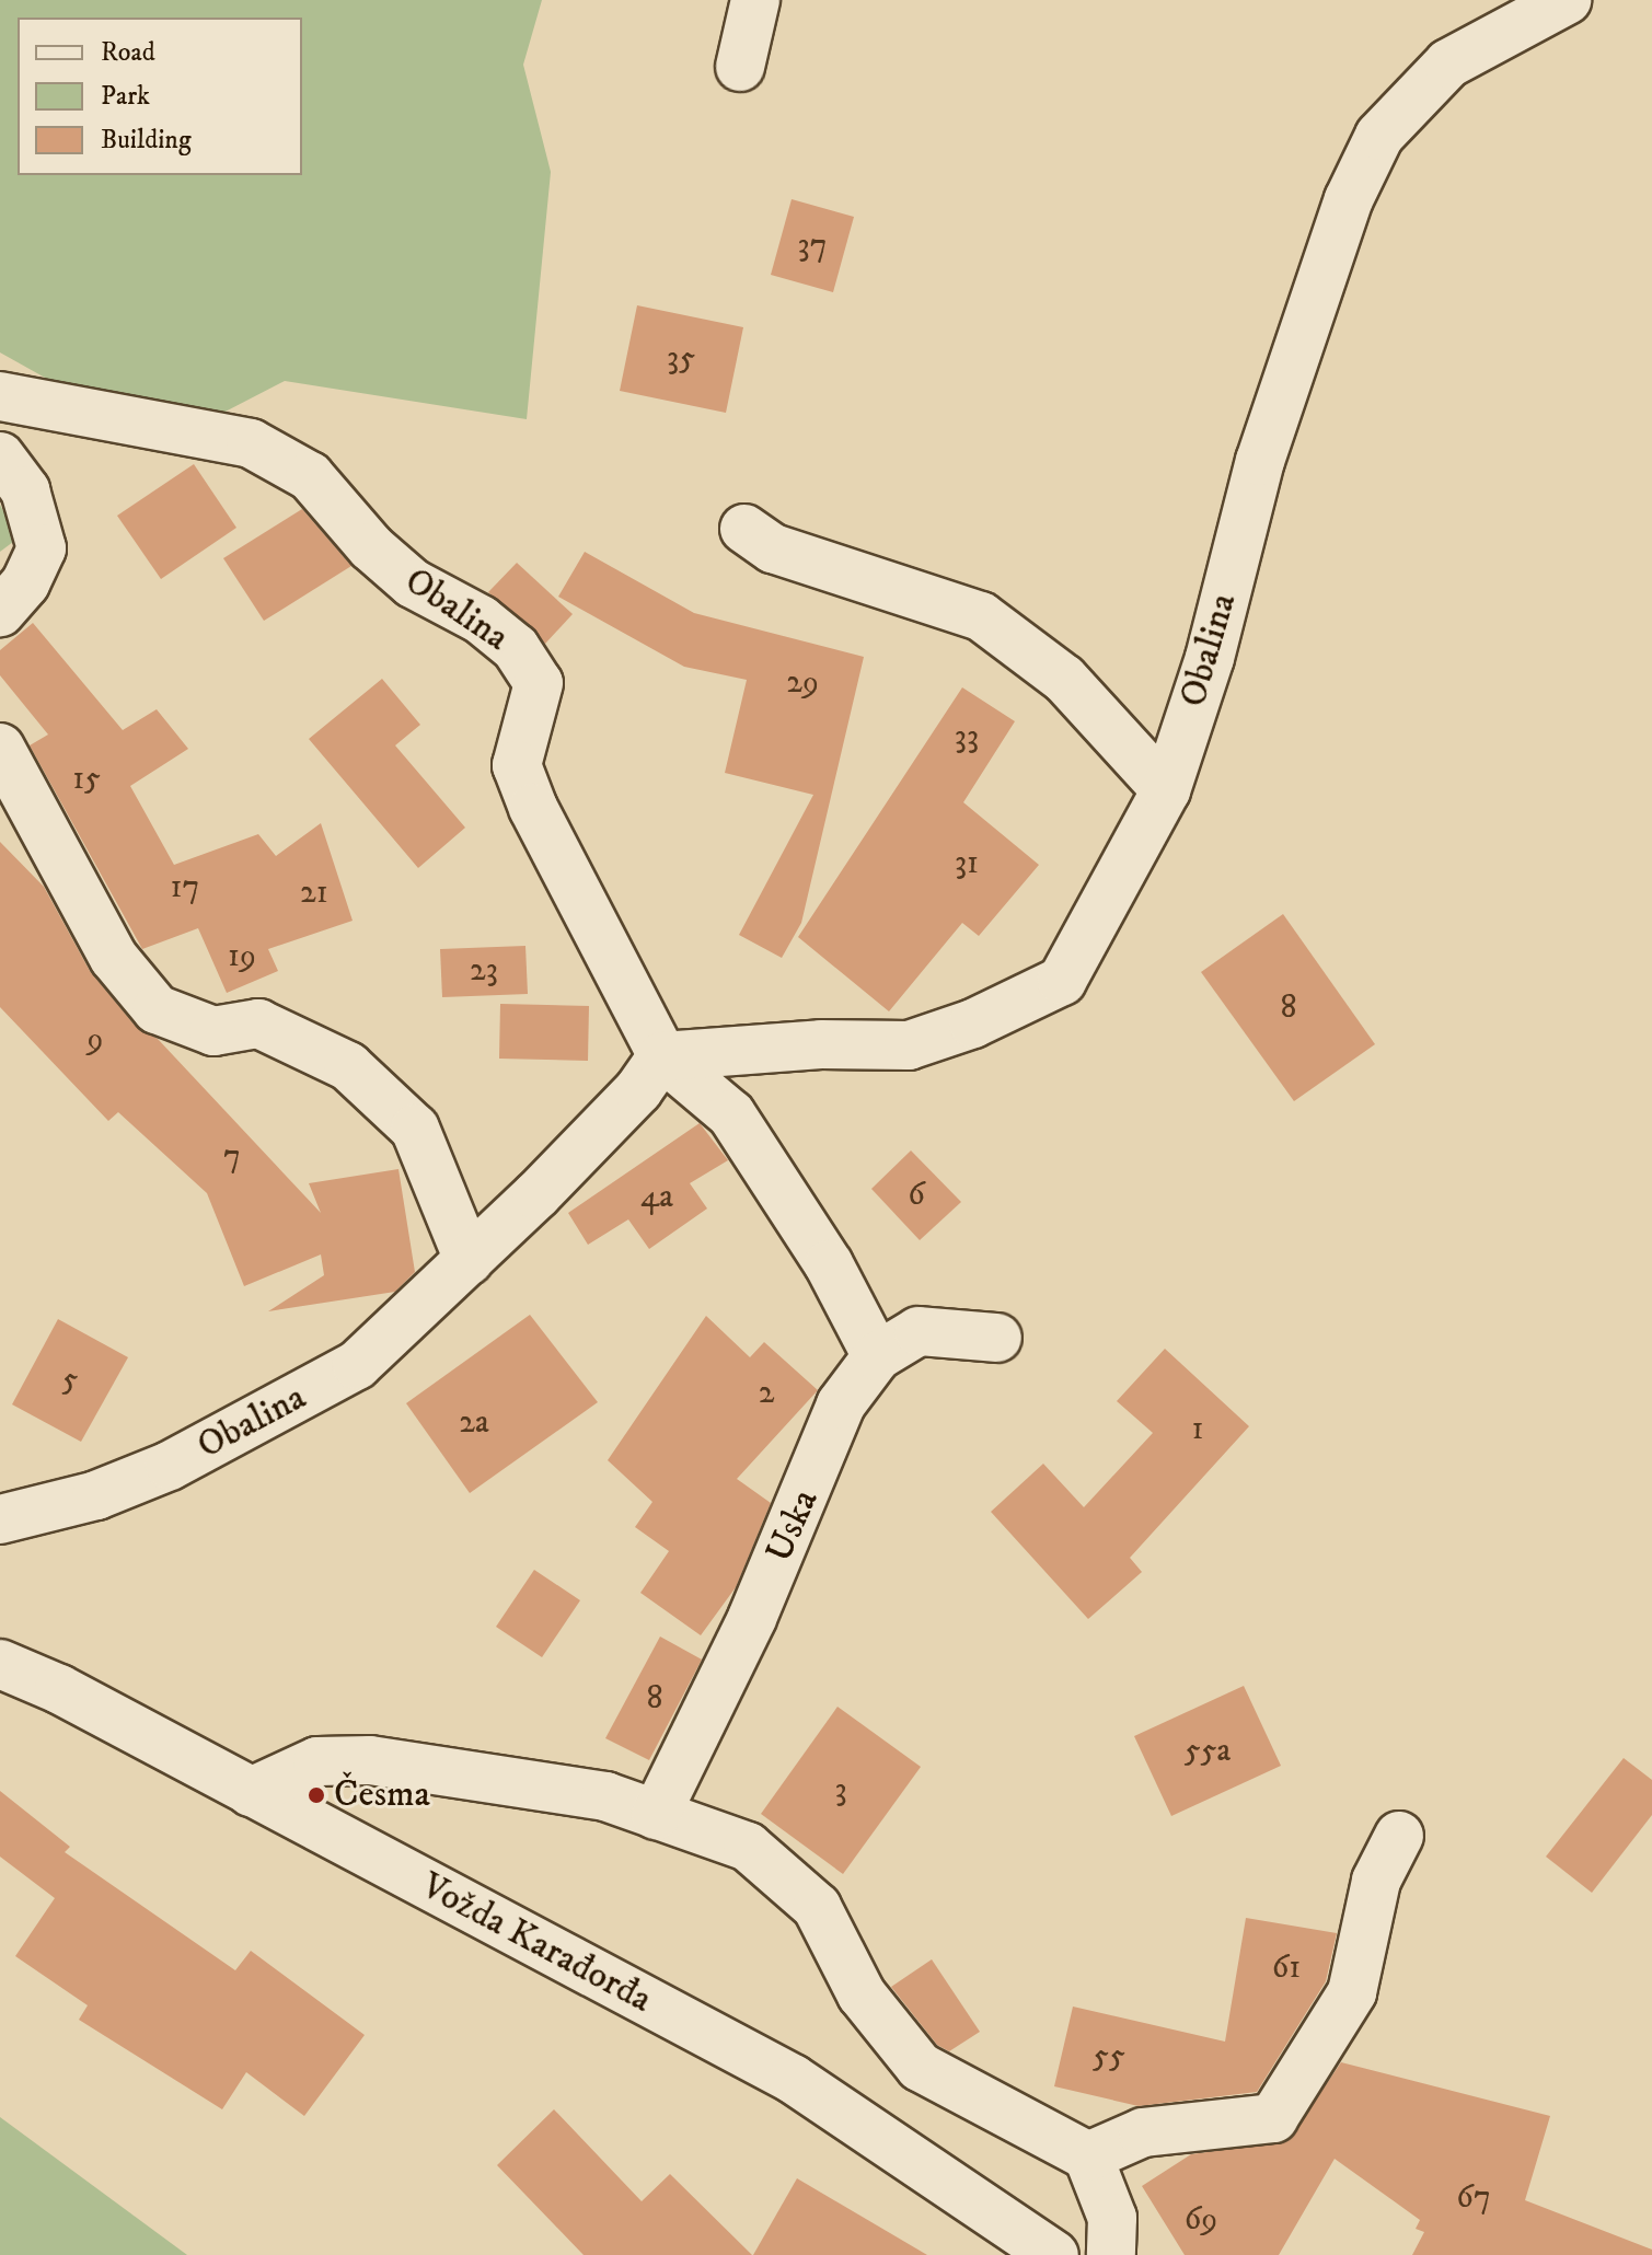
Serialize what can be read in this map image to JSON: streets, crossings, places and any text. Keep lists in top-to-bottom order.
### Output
{
  "streets": {
    "street": ["Obalina", "Uska", "Vožda Karađorđa"]
  },
  "places": ["Česma"],
  "house_numbers": [
    "37",
    "35",
    "29",
    "33",
    "15",
    "31",
    "17",
    "21",
    "19",
    "23",
    "8",
    "9",
    "7",
    "6",
    "4a",
    "5",
    "2",
    "2a",
    "1",
    "8",
    "55a",
    "3",
    "61",
    "55",
    "67",
    "69"
  ],
  "legend": ["Road", "Park", "Building"]
}
